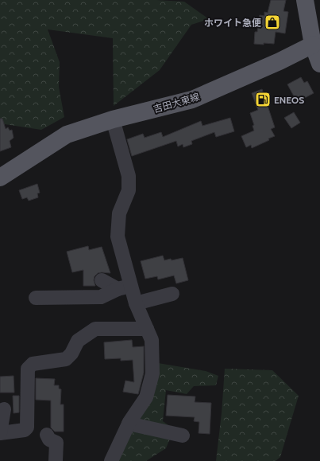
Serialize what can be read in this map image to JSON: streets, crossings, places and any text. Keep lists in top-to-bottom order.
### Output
{
  "streets": {
    "main road": ["吉田大東線"]
  },
  "places": {
    "shop": ["ホワイト急便"],
    "fuel station": ["ENEOS"]
  }
}
